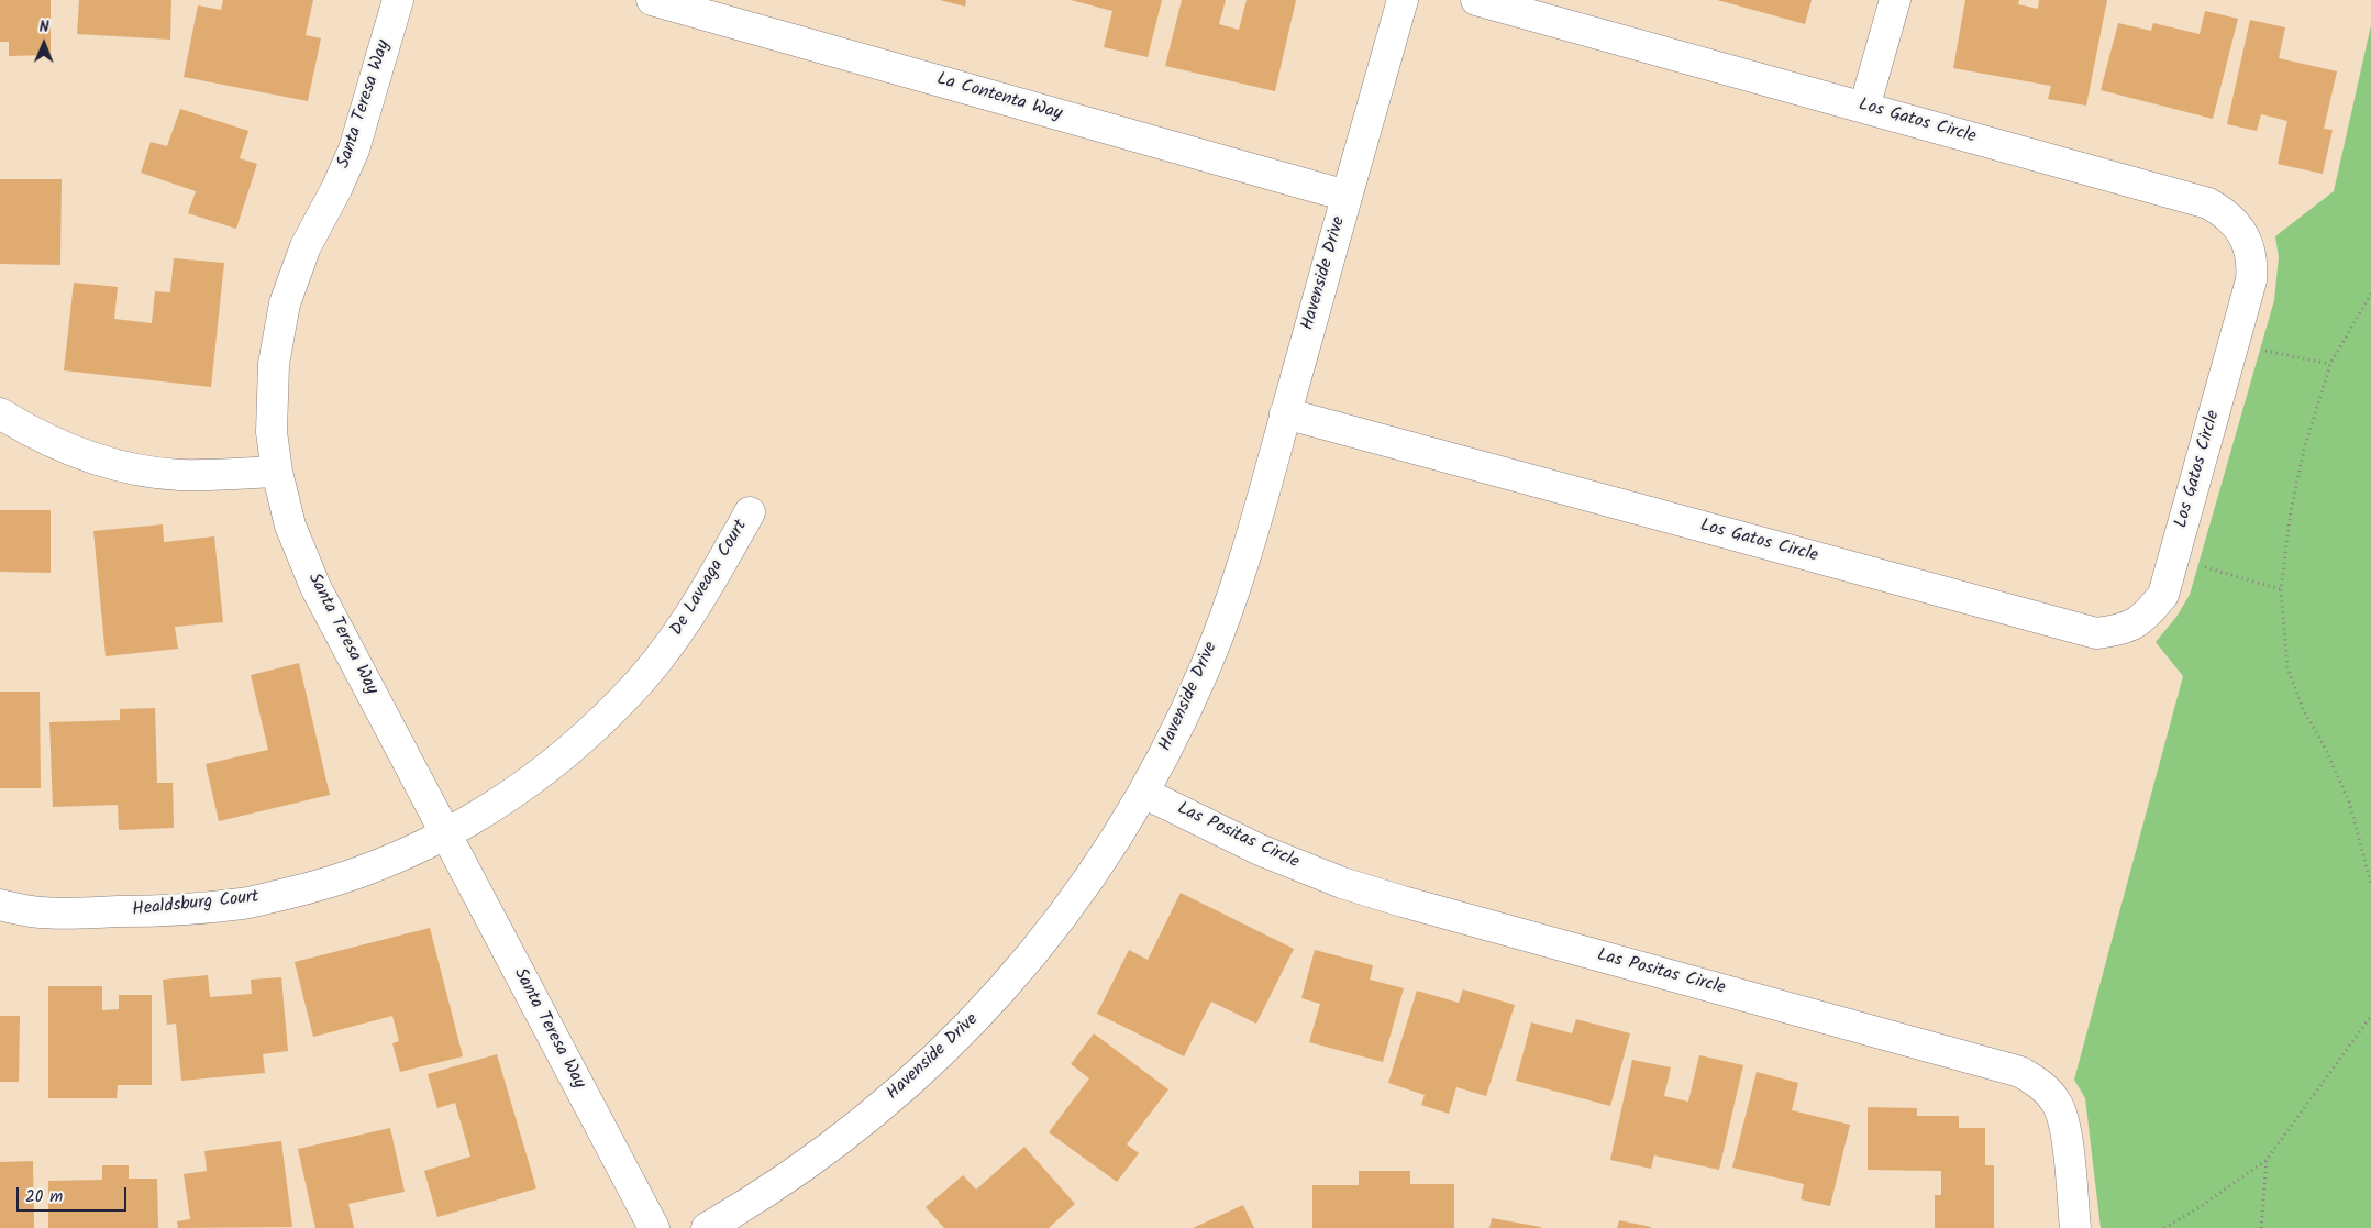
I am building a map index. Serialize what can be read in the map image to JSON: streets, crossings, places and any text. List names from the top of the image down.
{
  "streets": {
    "street": [
      "La Contenta Way",
      "Santa Teresa Way",
      "Los Gatos Circle",
      "Havenside Drive",
      "De Laveaga Court",
      "Las Positas Circle",
      "Healdsburg Court"
    ]
  },
  "crossings": [
    ["La Contenta Way", "Havenside Drive"],
    ["Santa Teresa Way", "De Laveaga Court"],
    ["Santa Teresa Way", "Healdsburg Court"],
    ["Los Gatos Circle", "Havenside Drive"],
    ["Havenside Drive", "Las Positas Circle"],
    ["De Laveaga Court", "Healdsburg Court"]
  ],
  "scale_bar": "20 m",
  "north": "top"
}
